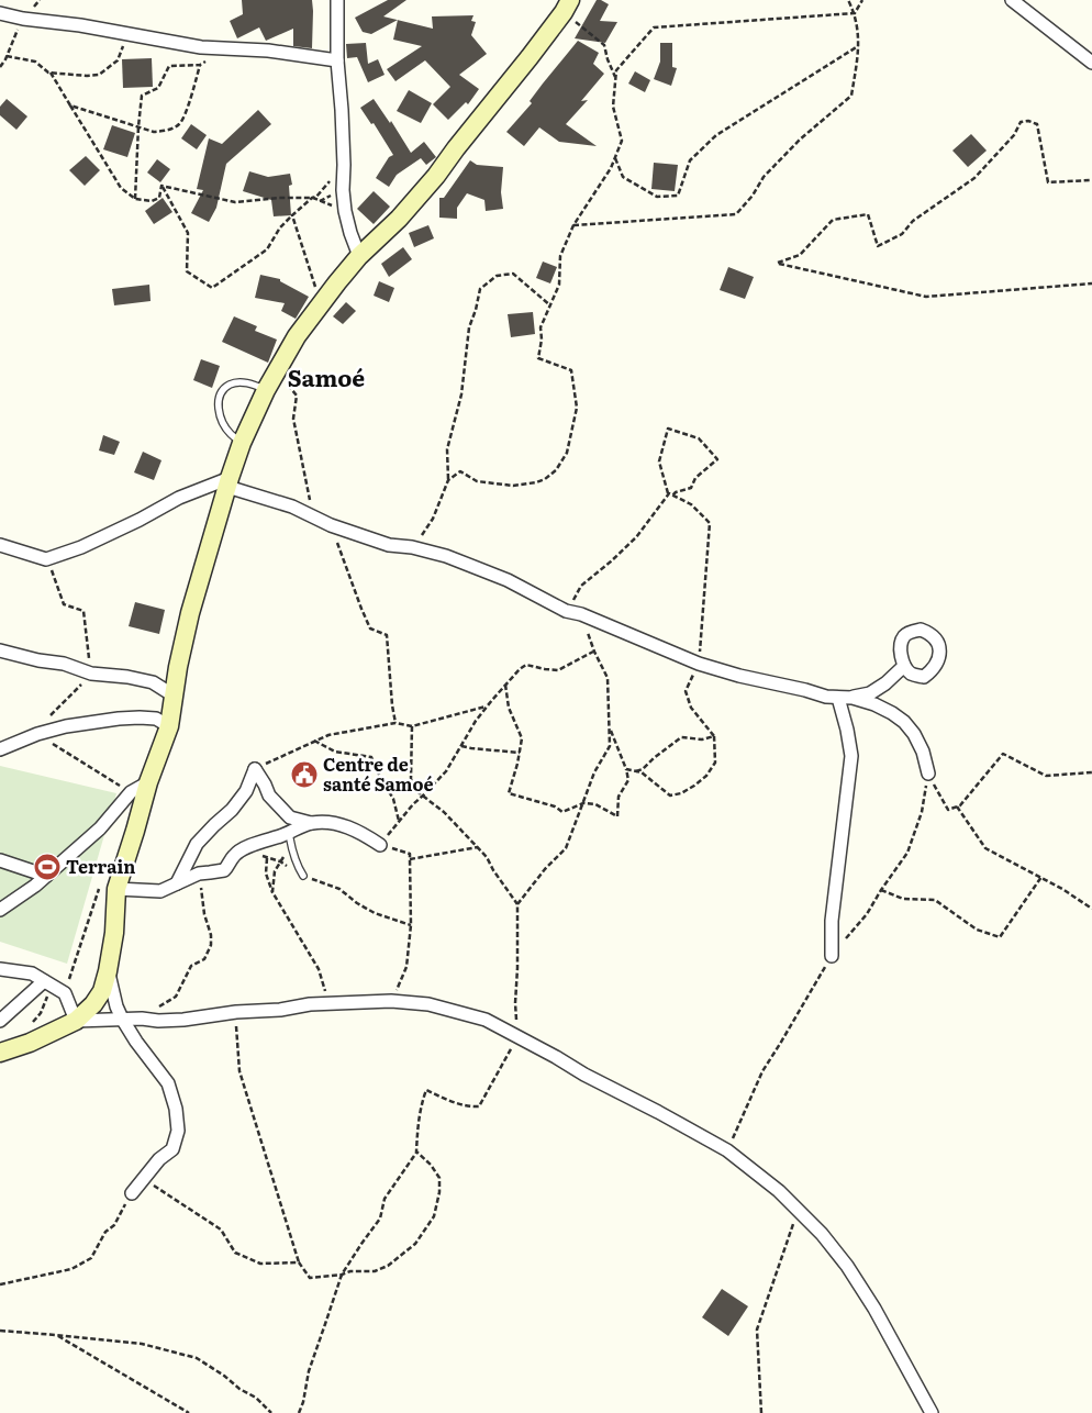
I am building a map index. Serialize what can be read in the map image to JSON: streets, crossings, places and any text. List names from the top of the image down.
{
  "districts": ["Samoé"],
  "places": {
    "public building": ["Centre de santé Samoé"],
    "sports": ["Terrain"]
  }
}
